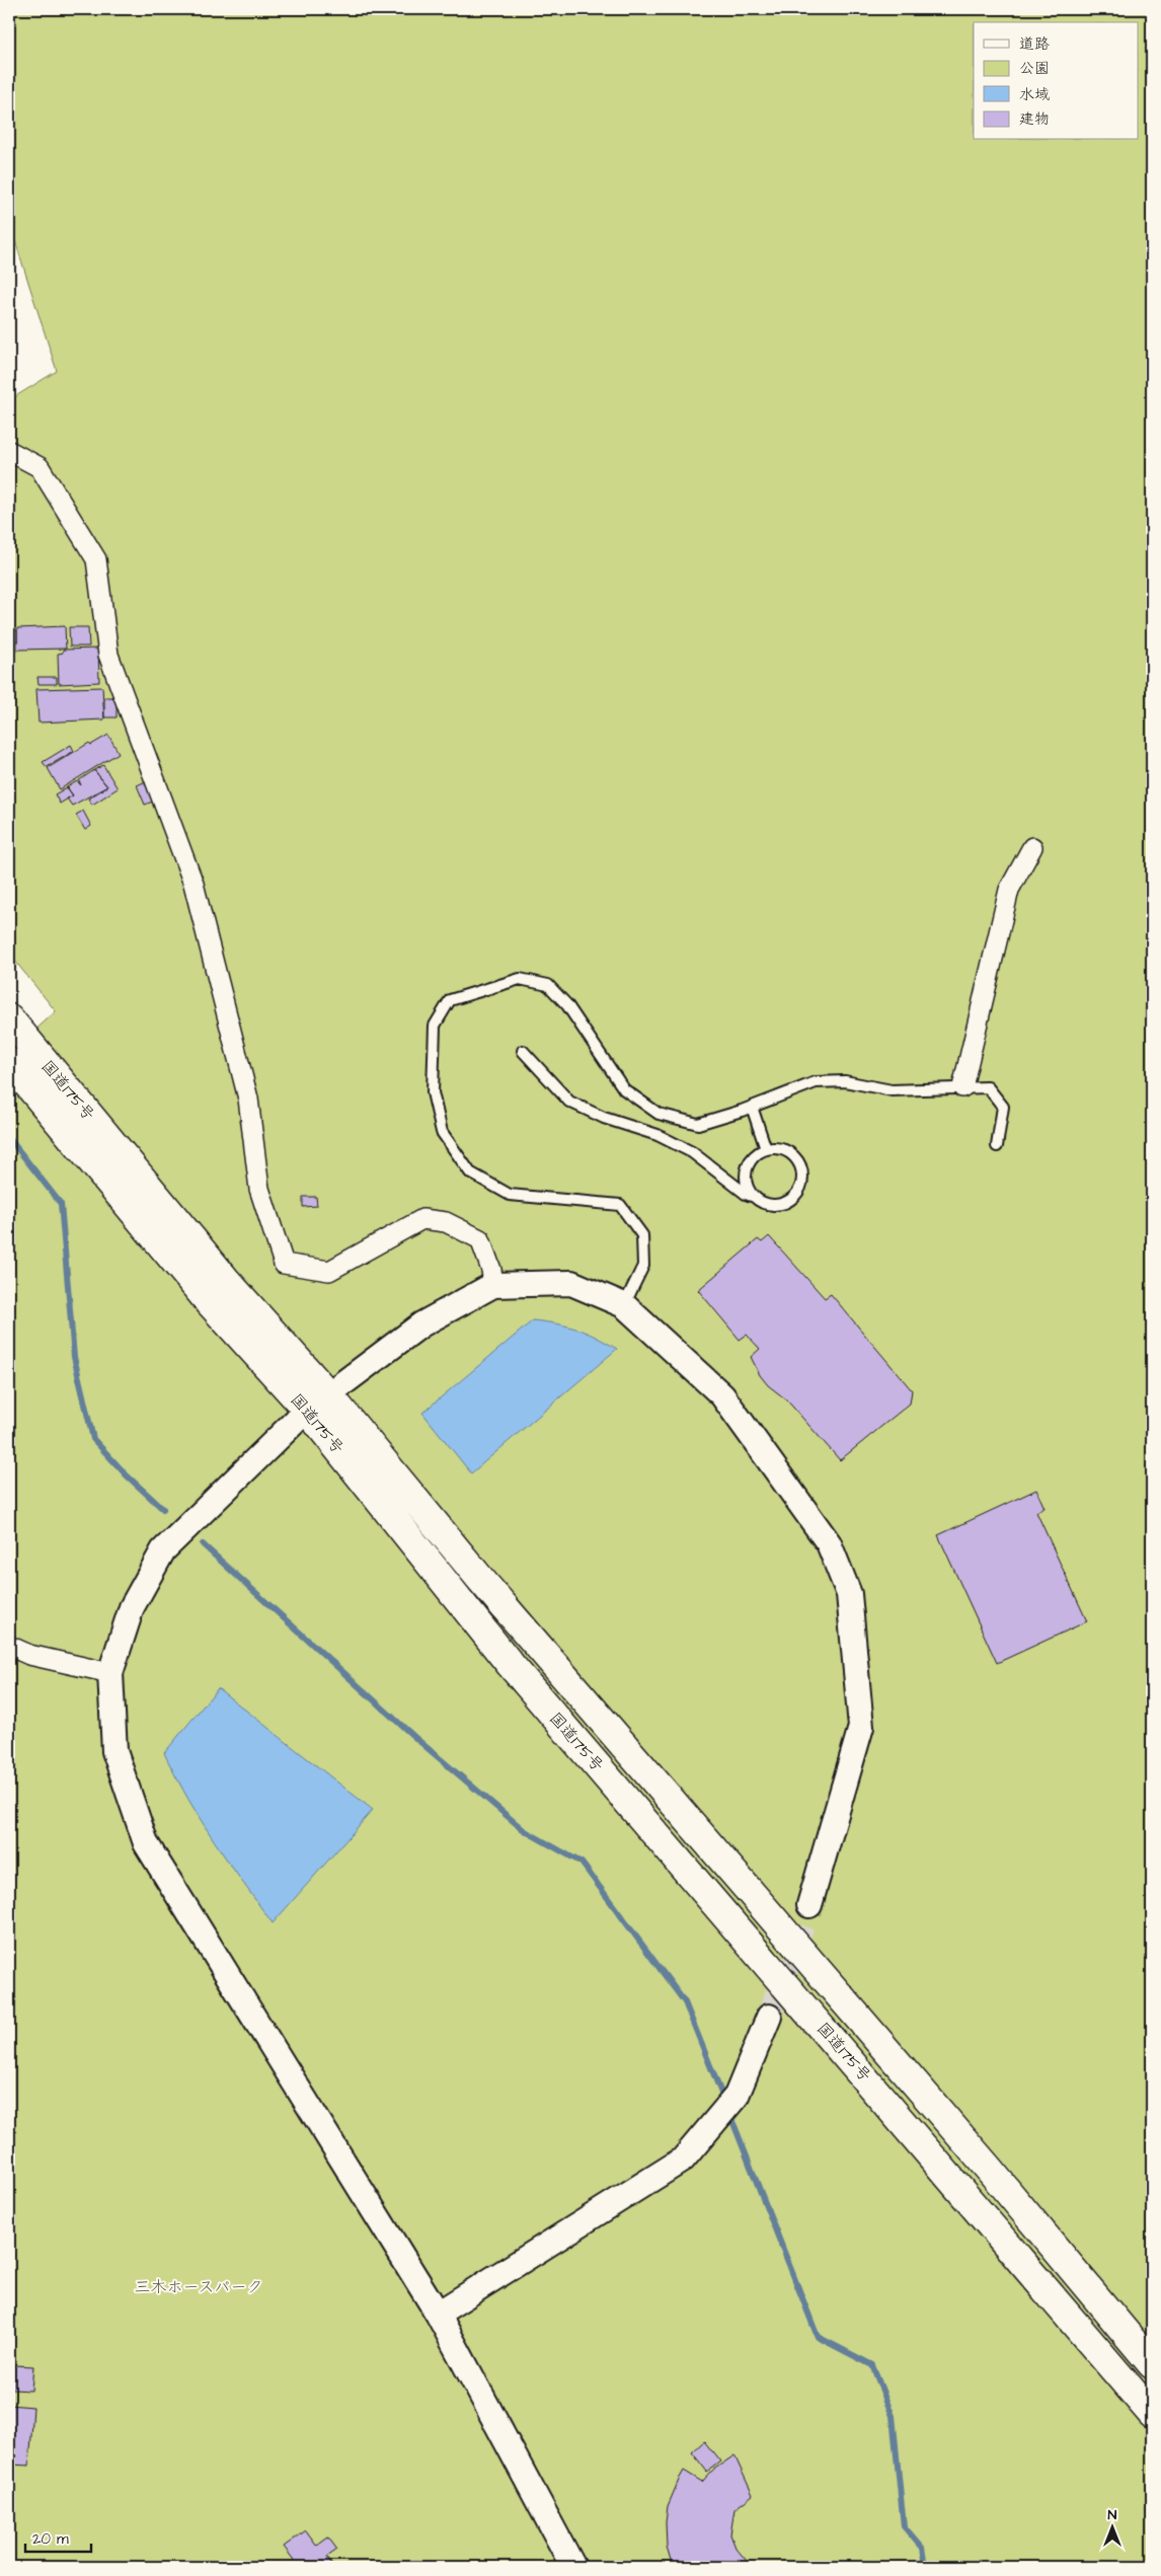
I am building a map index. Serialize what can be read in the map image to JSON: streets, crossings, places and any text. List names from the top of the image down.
{
  "streets": {
    "highway": ["国道175号"]
  },
  "parks": ["三木ホースパーク"],
  "legend": [
    "道路",
    "公園",
    "水域",
    "建物"
  ],
  "scale_bar": "20 m",
  "north": "top"
}
